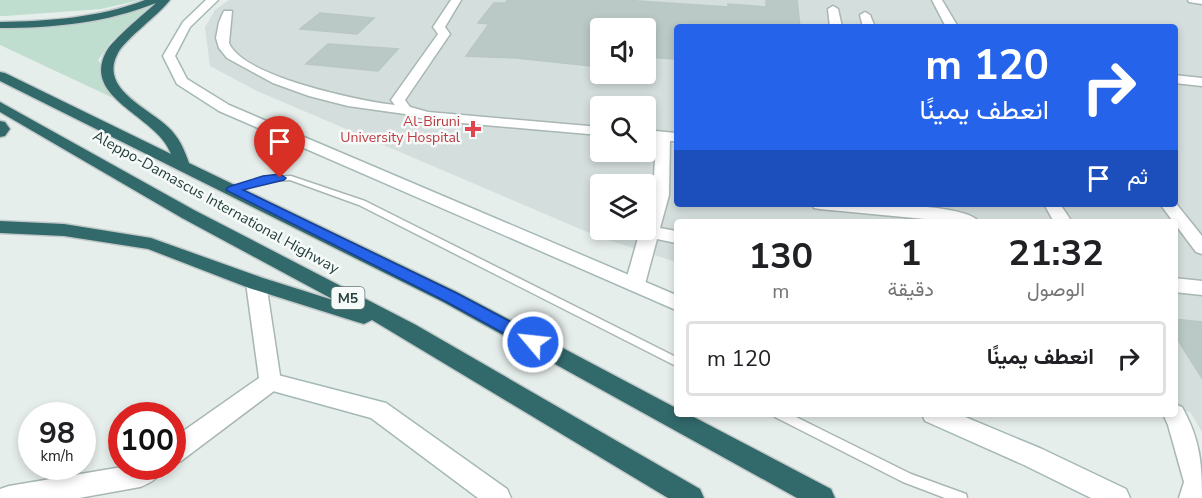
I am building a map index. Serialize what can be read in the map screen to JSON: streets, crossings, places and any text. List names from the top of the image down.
{
  "streets": {
    "highway": ["Aleppo-Damascus International Highway", "M5"]
  },
  "places": {
    "health": ["Al-Biruni University Hospital"]
  },
  "page": {
    "turn": ["120 m", "انعطف يمينًا"],
    "then": "ثم",
    "eta": [
      "21:32",
      "الوصول",
      "1",
      "دقيقة",
      "130",
      "m"
    ],
    "list": [
      {
        "name": "انعطف يمينًا",
        "value": "120 m"
      }
    ],
    "speed": "98 km/h",
    "limit": "100"
  }
}
